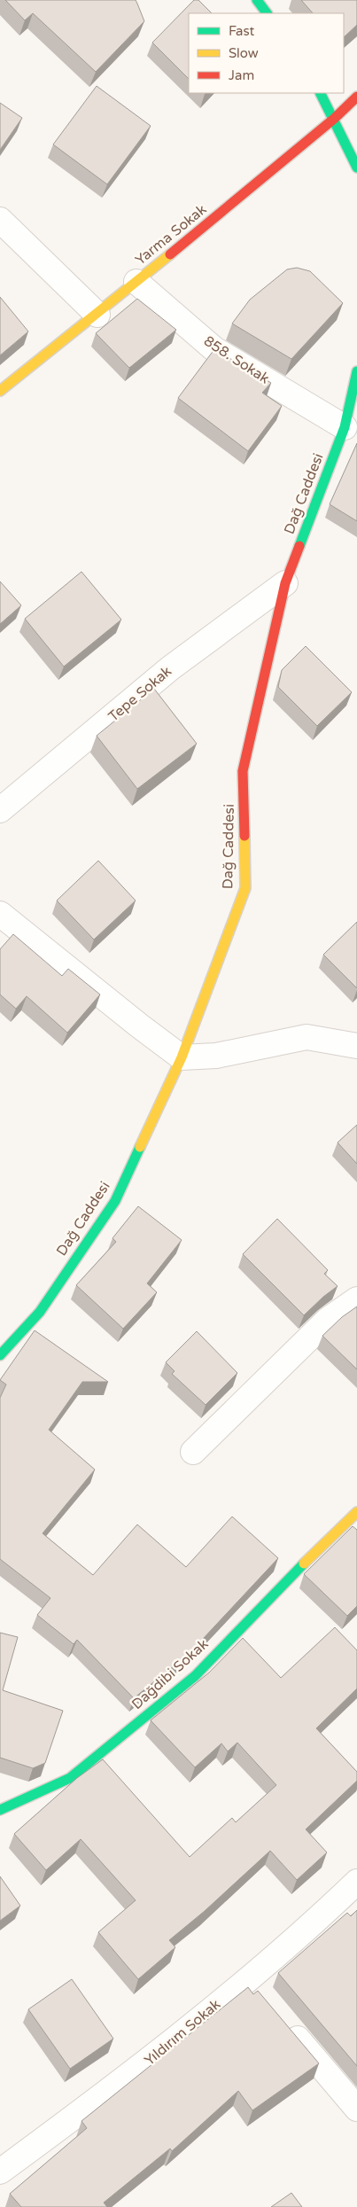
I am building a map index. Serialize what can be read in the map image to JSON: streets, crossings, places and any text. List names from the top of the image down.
{
  "streets": {
    "street": [
      "Yarma Sokak",
      "858. Sokak",
      "Dağ Caddesi",
      "Tepe Sokak",
      "Dağdibi Sokak",
      "Yıldırım Sokak"
    ]
  },
  "crossings": [
    ["Yarma Sokak", "858. Sokak"],
    ["858. Sokak", "Dağ Caddesi"],
    ["Dağ Caddesi", "Tepe Sokak"]
  ],
  "legend": ["Fast", "Slow", "Jam"]
}
